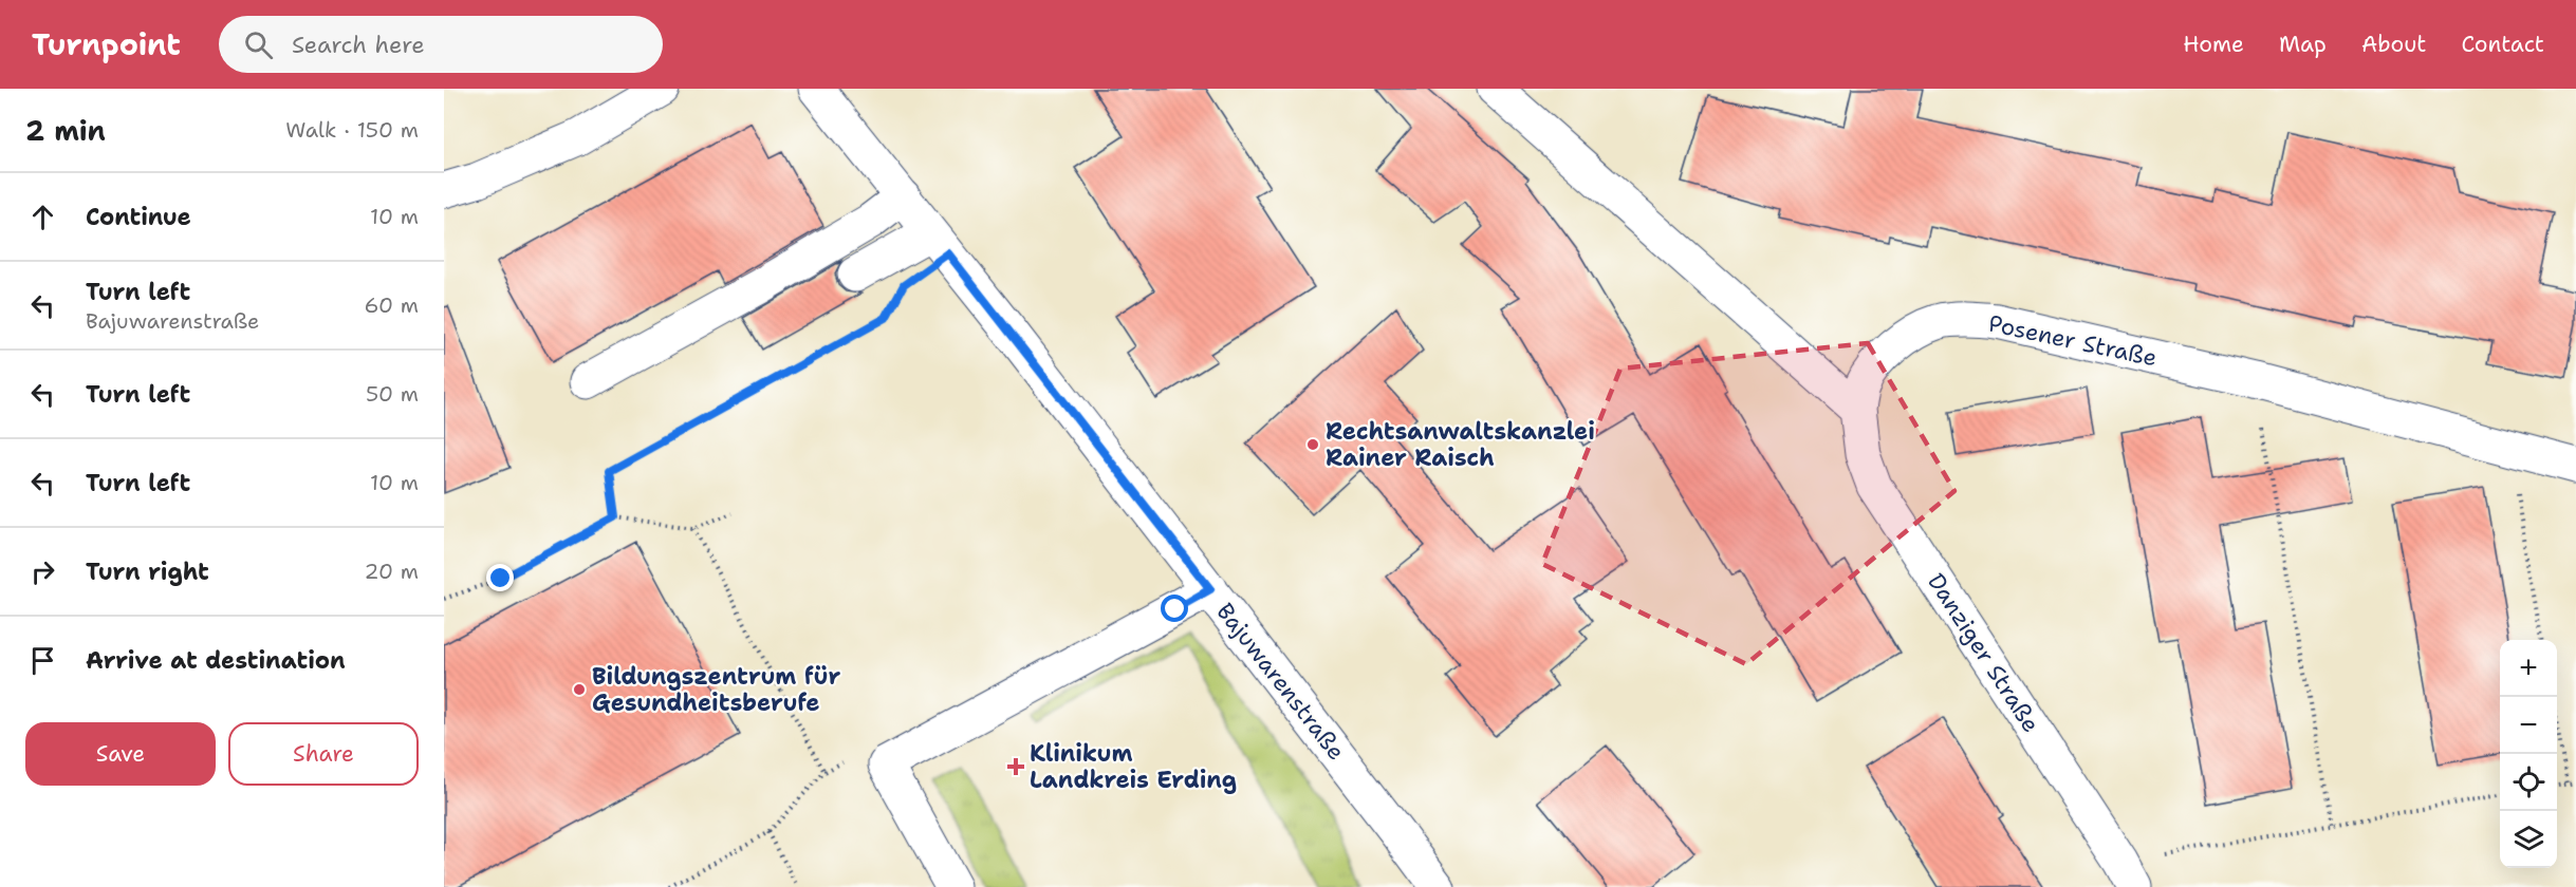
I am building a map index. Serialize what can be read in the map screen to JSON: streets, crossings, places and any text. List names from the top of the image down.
{
  "streets": {
    "street": ["Posener Straße", "Danziger Straße", "Bajuwarenstraße"]
  },
  "crossings": [
    ["Posener Straße", "Danziger Straße"]
  ],
  "places": {
    "other": ["Rechtsanwaltskanzlei Rainer Raisch", "Bildungszentrum für Gesundheitsberufe"],
    "health": ["Klinikum Landkreis Erding"]
  },
  "page": {
    "header": "Turnpoint",
    "search": "Search here",
    "nav": [
      "Home",
      "Map",
      "About",
      "Contact"
    ],
    "heading": ["2 min", "Walk · 150 m"],
    "list": [
      ["Continue", "10 m"],
      ["Turn left", "Bajuwarenstraße", "60 m"],
      ["Turn left", "50 m"],
      ["Turn left", "10 m"],
      ["Turn right", "20 m"],
      "Arrive at destination"
    ],
    "map_buttons": ["+", "−"],
    "buttons": ["Save", "Share"]
  }
}
